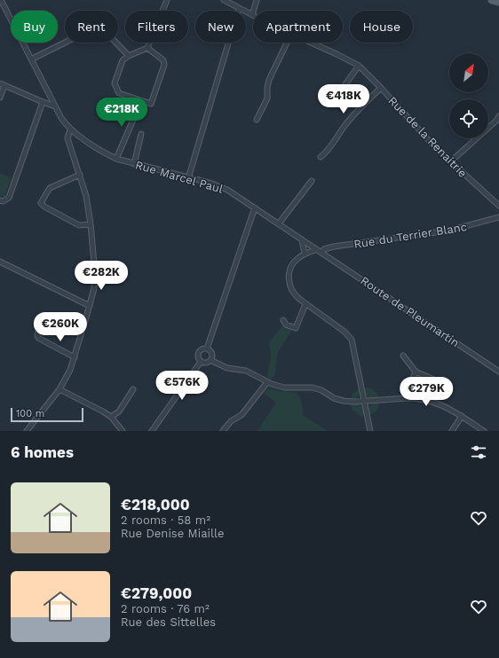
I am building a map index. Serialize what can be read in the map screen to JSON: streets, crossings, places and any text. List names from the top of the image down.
{
  "streets": {
    "street": [
      "Rue de la Renaitrie",
      "Rue Marcel Paul",
      "Rue du Terrier Blanc",
      "Route de Pleumartin"
    ]
  },
  "crossings": [
    ["Rue Marcel Paul", "Rue du Terrier Blanc"],
    ["Rue Marcel Paul", "Route de Pleumartin"],
    ["Rue du Terrier Blanc", "Route de Pleumartin"]
  ],
  "scale_bar": "100 m",
  "north": "top right",
  "page": {
    "chip": [
      "Buy",
      "Rent",
      "Filters",
      "New",
      "Apartment",
      "House"
    ],
    "price": [
      "€418K",
      "€218K",
      "€282K",
      "€260K",
      "€576K",
      "€279K"
    ],
    "scale": "100 m",
    "heading": "6 homes",
    "list": [
      {
        "name": "€218,000",
        "note": "2 rooms · 58 m² · Rue Denise Miaille"
      },
      {
        "name": "€279,000",
        "note": "2 rooms · 76 m² · Rue des Sittelles"
      }
    ]
  }
}
